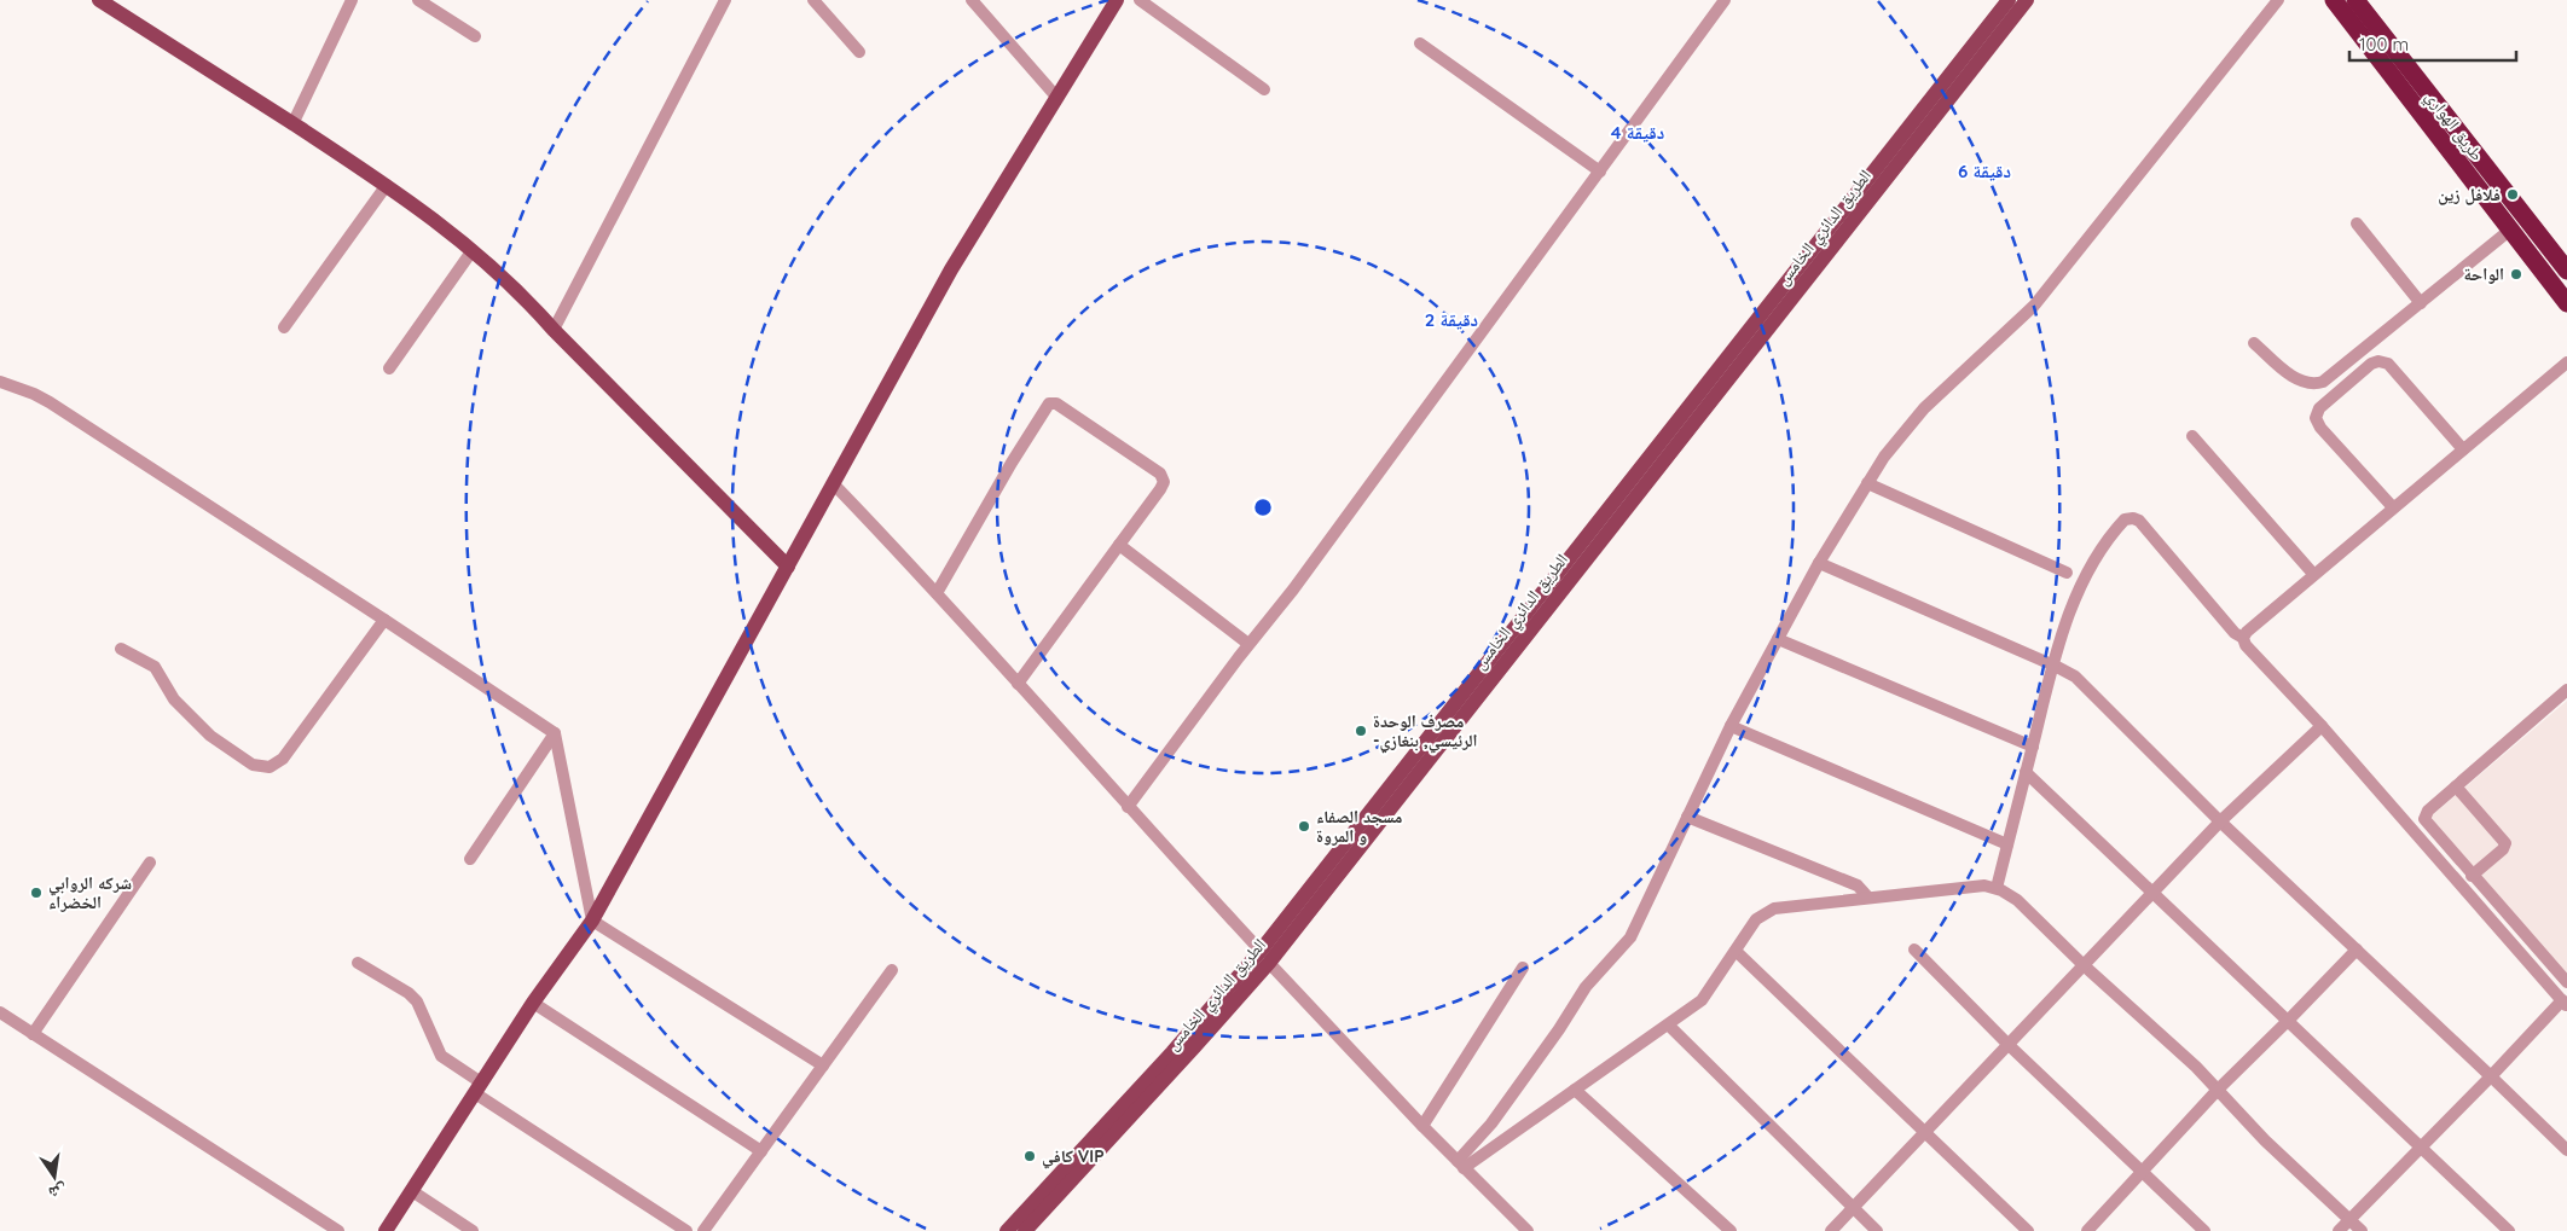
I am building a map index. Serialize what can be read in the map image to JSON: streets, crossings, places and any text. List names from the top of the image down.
{
  "streets": {
    "highway": ["طريق الهواري"],
    "main road": ["الطريق الدائري الخامس"]
  },
  "places": [
    "فلافل زين",
    "الواحة",
    "مصرف الوحدة -الرئيسي, بنغازي",
    "مسجد الصفاء و المروة",
    "شركه الروابي الخضراء",
    "كافي VIP"
  ],
  "scale_bar": "100 m",
  "north": "bottom",
  "rings": ["4 دقيقة", "6 دقيقة", "2 دقيقة"]
}
